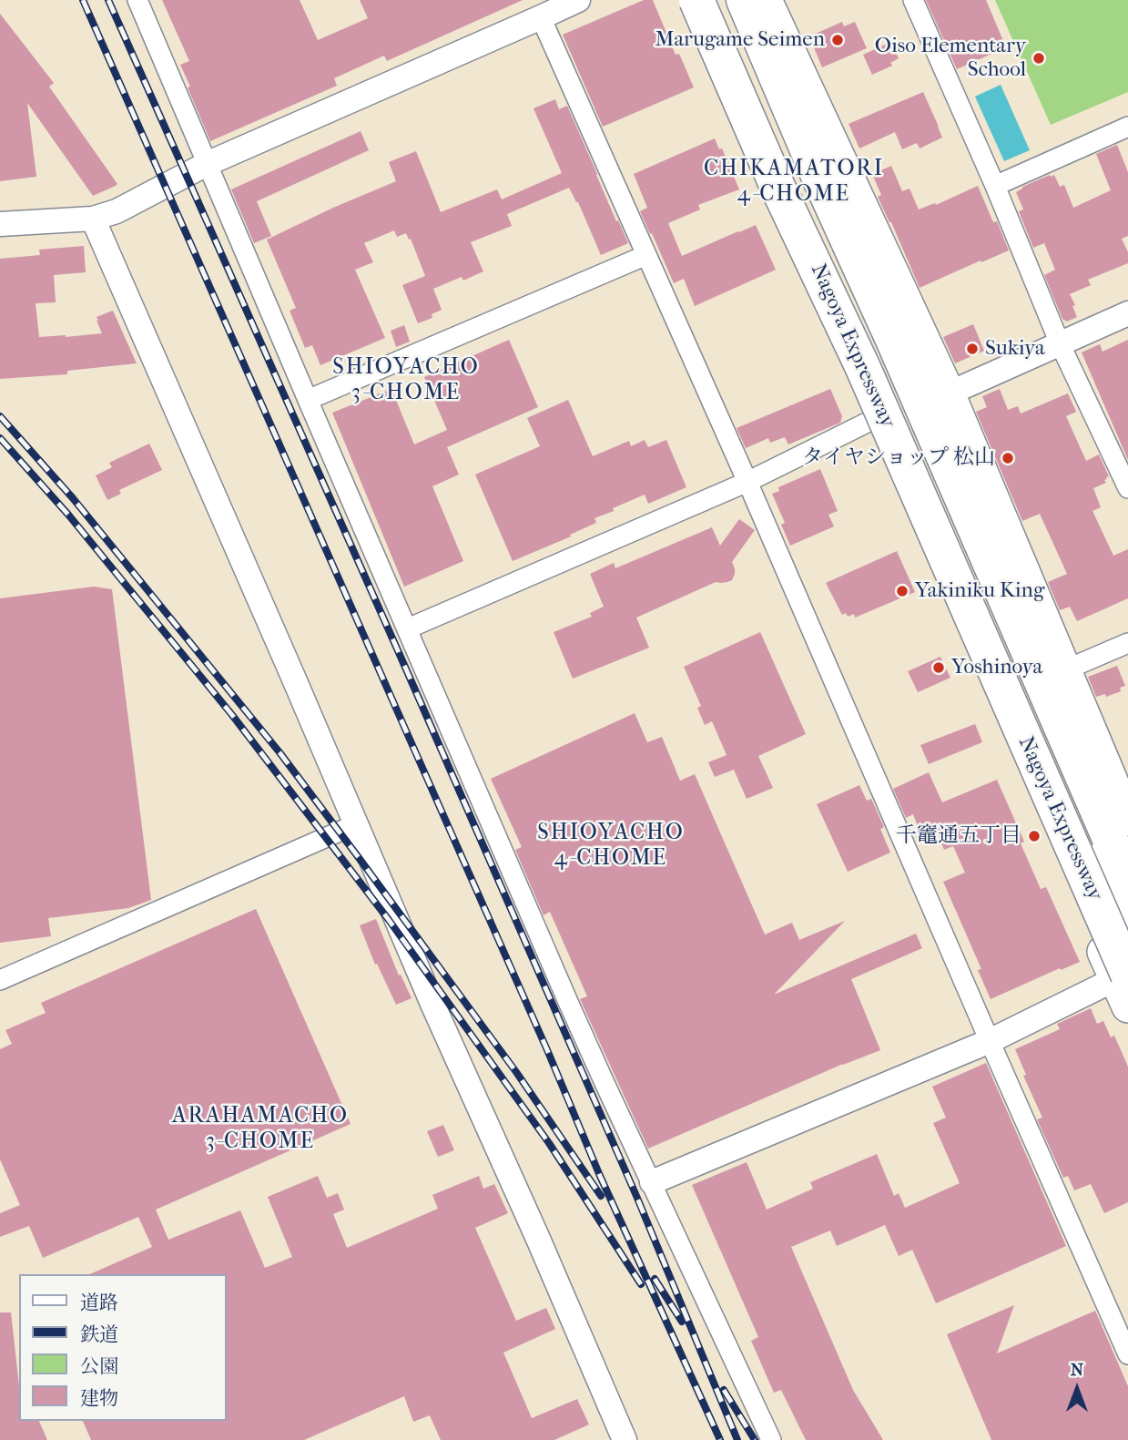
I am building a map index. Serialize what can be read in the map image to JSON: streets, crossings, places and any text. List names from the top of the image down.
{
  "streets": {
    "highway": ["Nagoya Expressway"]
  },
  "districts": [
    "CHIKAMATORI 4-CHOME",
    "SHIOYACHO 3-CHOME",
    "SHIOYACHO 4-CHOME",
    "ARAHAMACHO 3-CHOME"
  ],
  "places": [
    "Marugame Seimen",
    "Oiso Elementary School",
    "Sukiya",
    "タイヤショップ 松山",
    "Yakiniku King",
    "Yoshinoya",
    "千竈通五丁目"
  ],
  "legend": [
    "道路",
    "鉄道",
    "公園",
    "建物"
  ],
  "north": "top"
}
